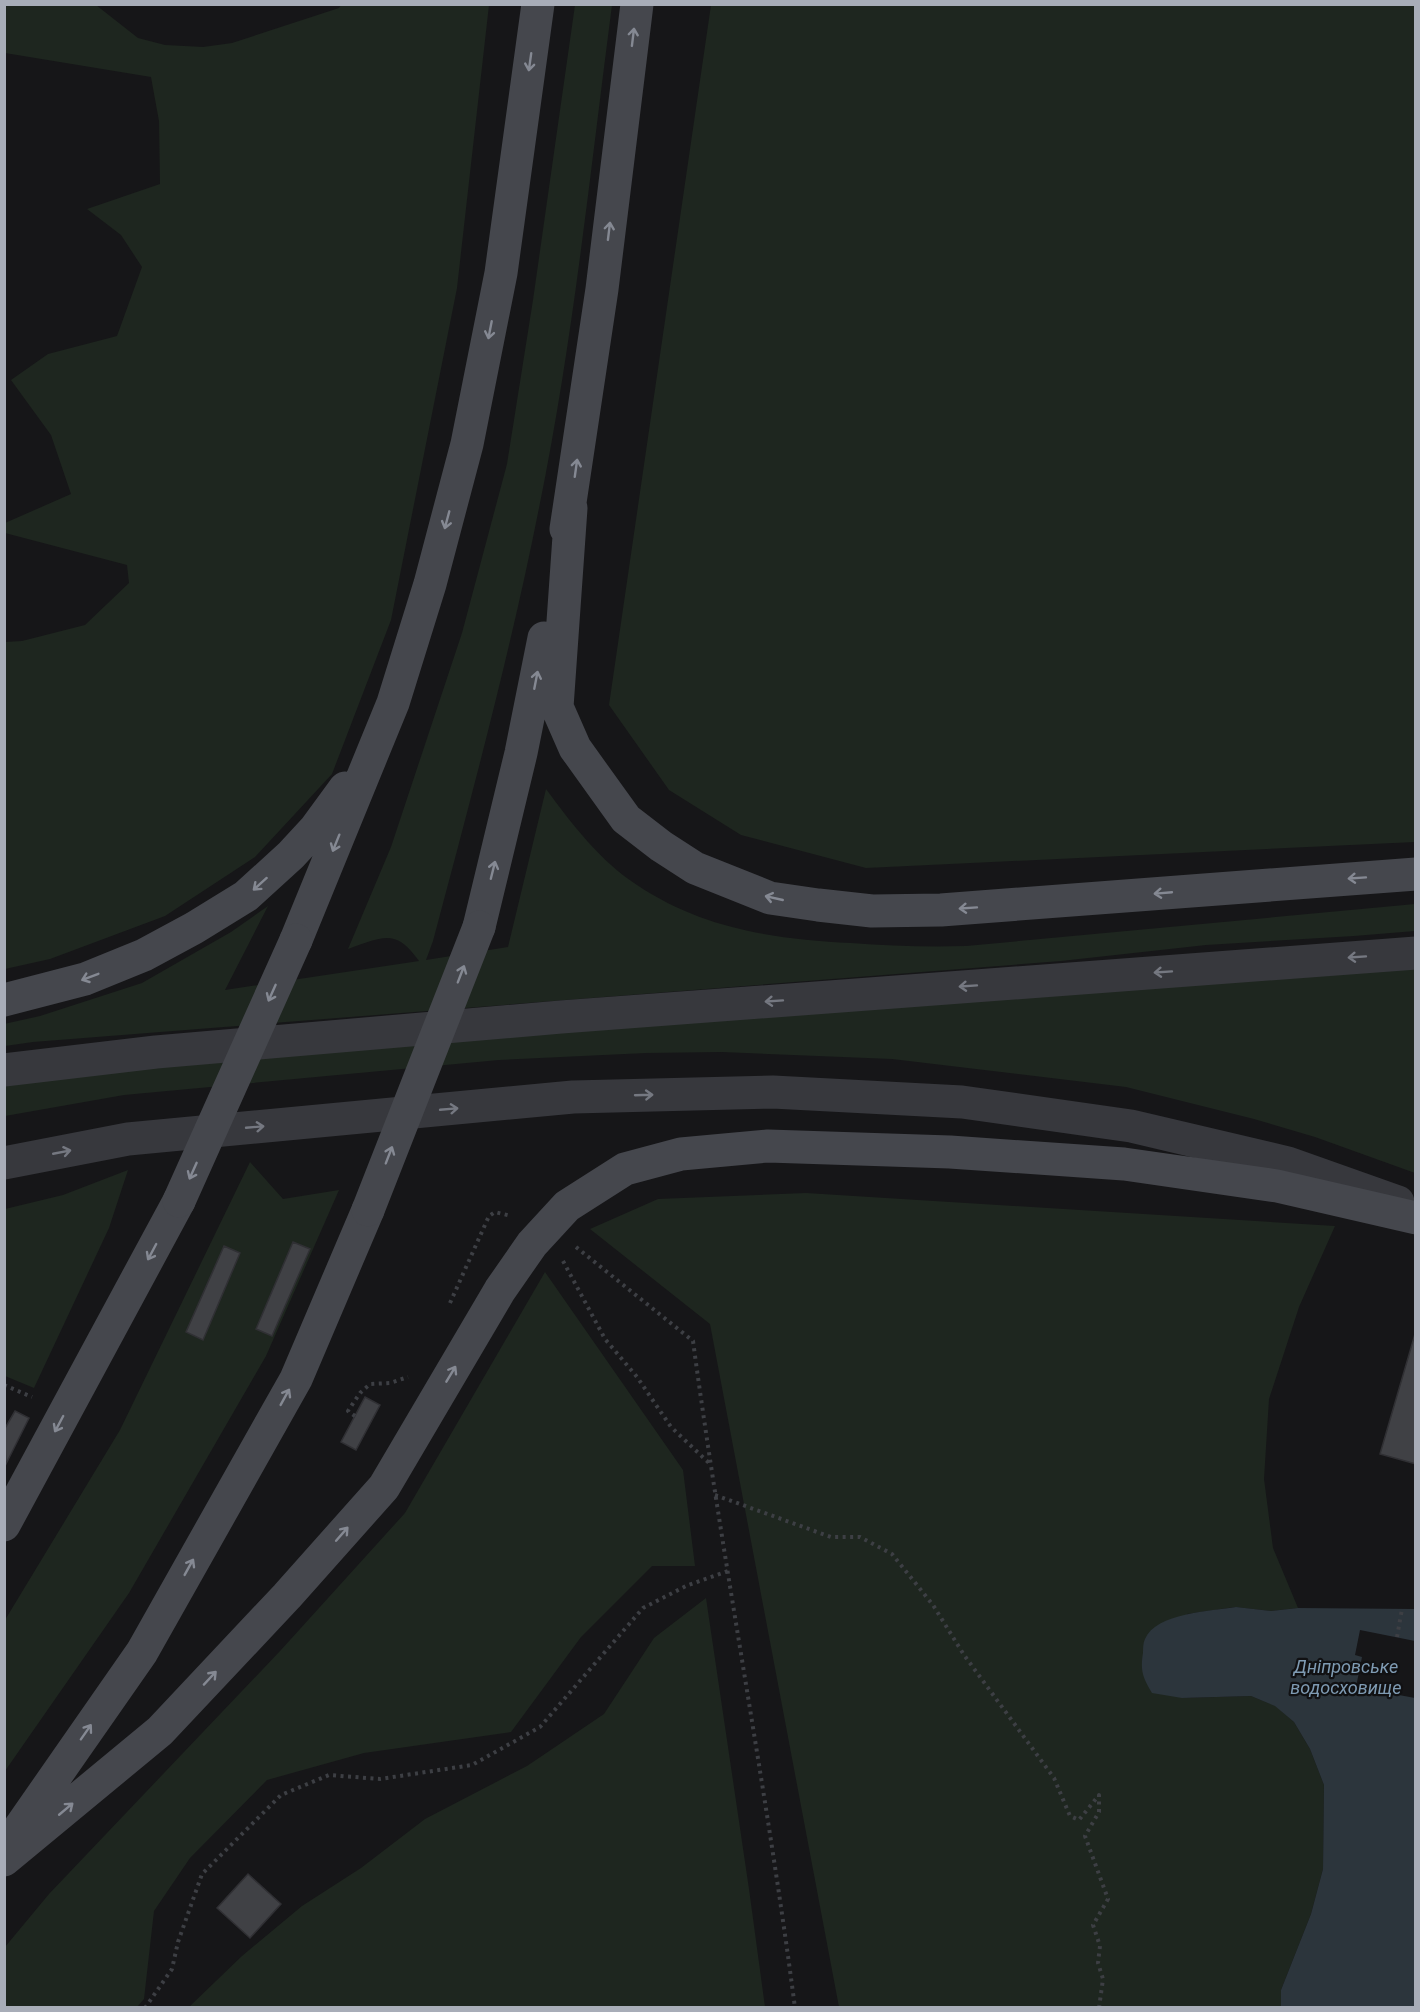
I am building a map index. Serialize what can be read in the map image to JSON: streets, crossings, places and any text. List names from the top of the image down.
{
  "water": ["Дніпровське водосховище"]
}
